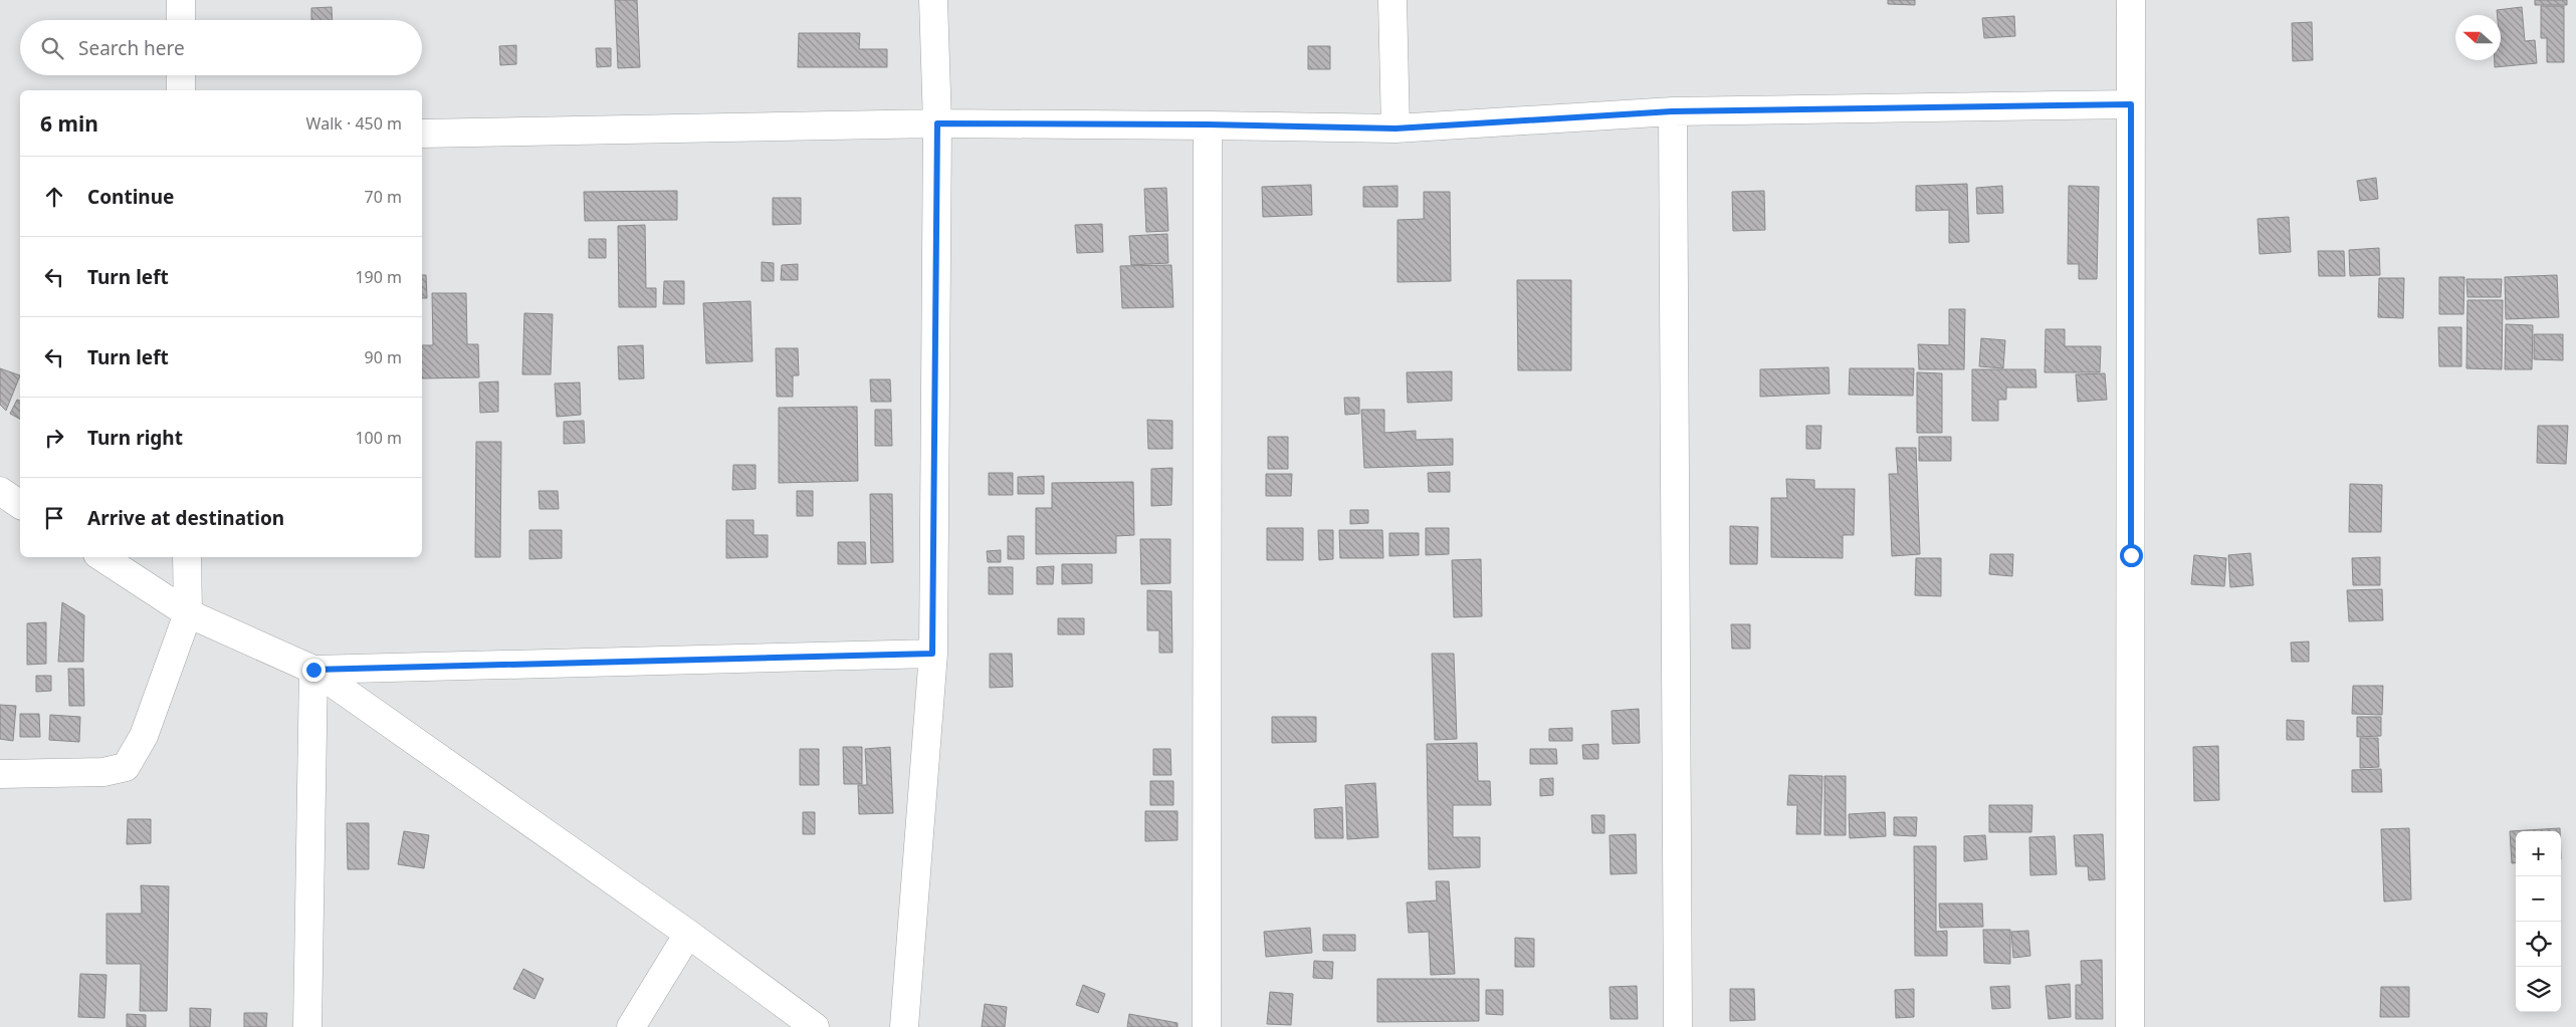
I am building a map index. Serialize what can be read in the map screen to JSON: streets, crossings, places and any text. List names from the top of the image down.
{
  "north": "left",
  "page": {
    "search": "Search here",
    "heading": ["6 min", "Walk · 450 m"],
    "list": [
      ["Continue", "70 m"],
      ["Turn left", "190 m"],
      ["Turn left", "90 m"],
      ["Turn right", "100 m"],
      "Arrive at destination"
    ],
    "map_buttons": ["+", "−"]
  }
}
